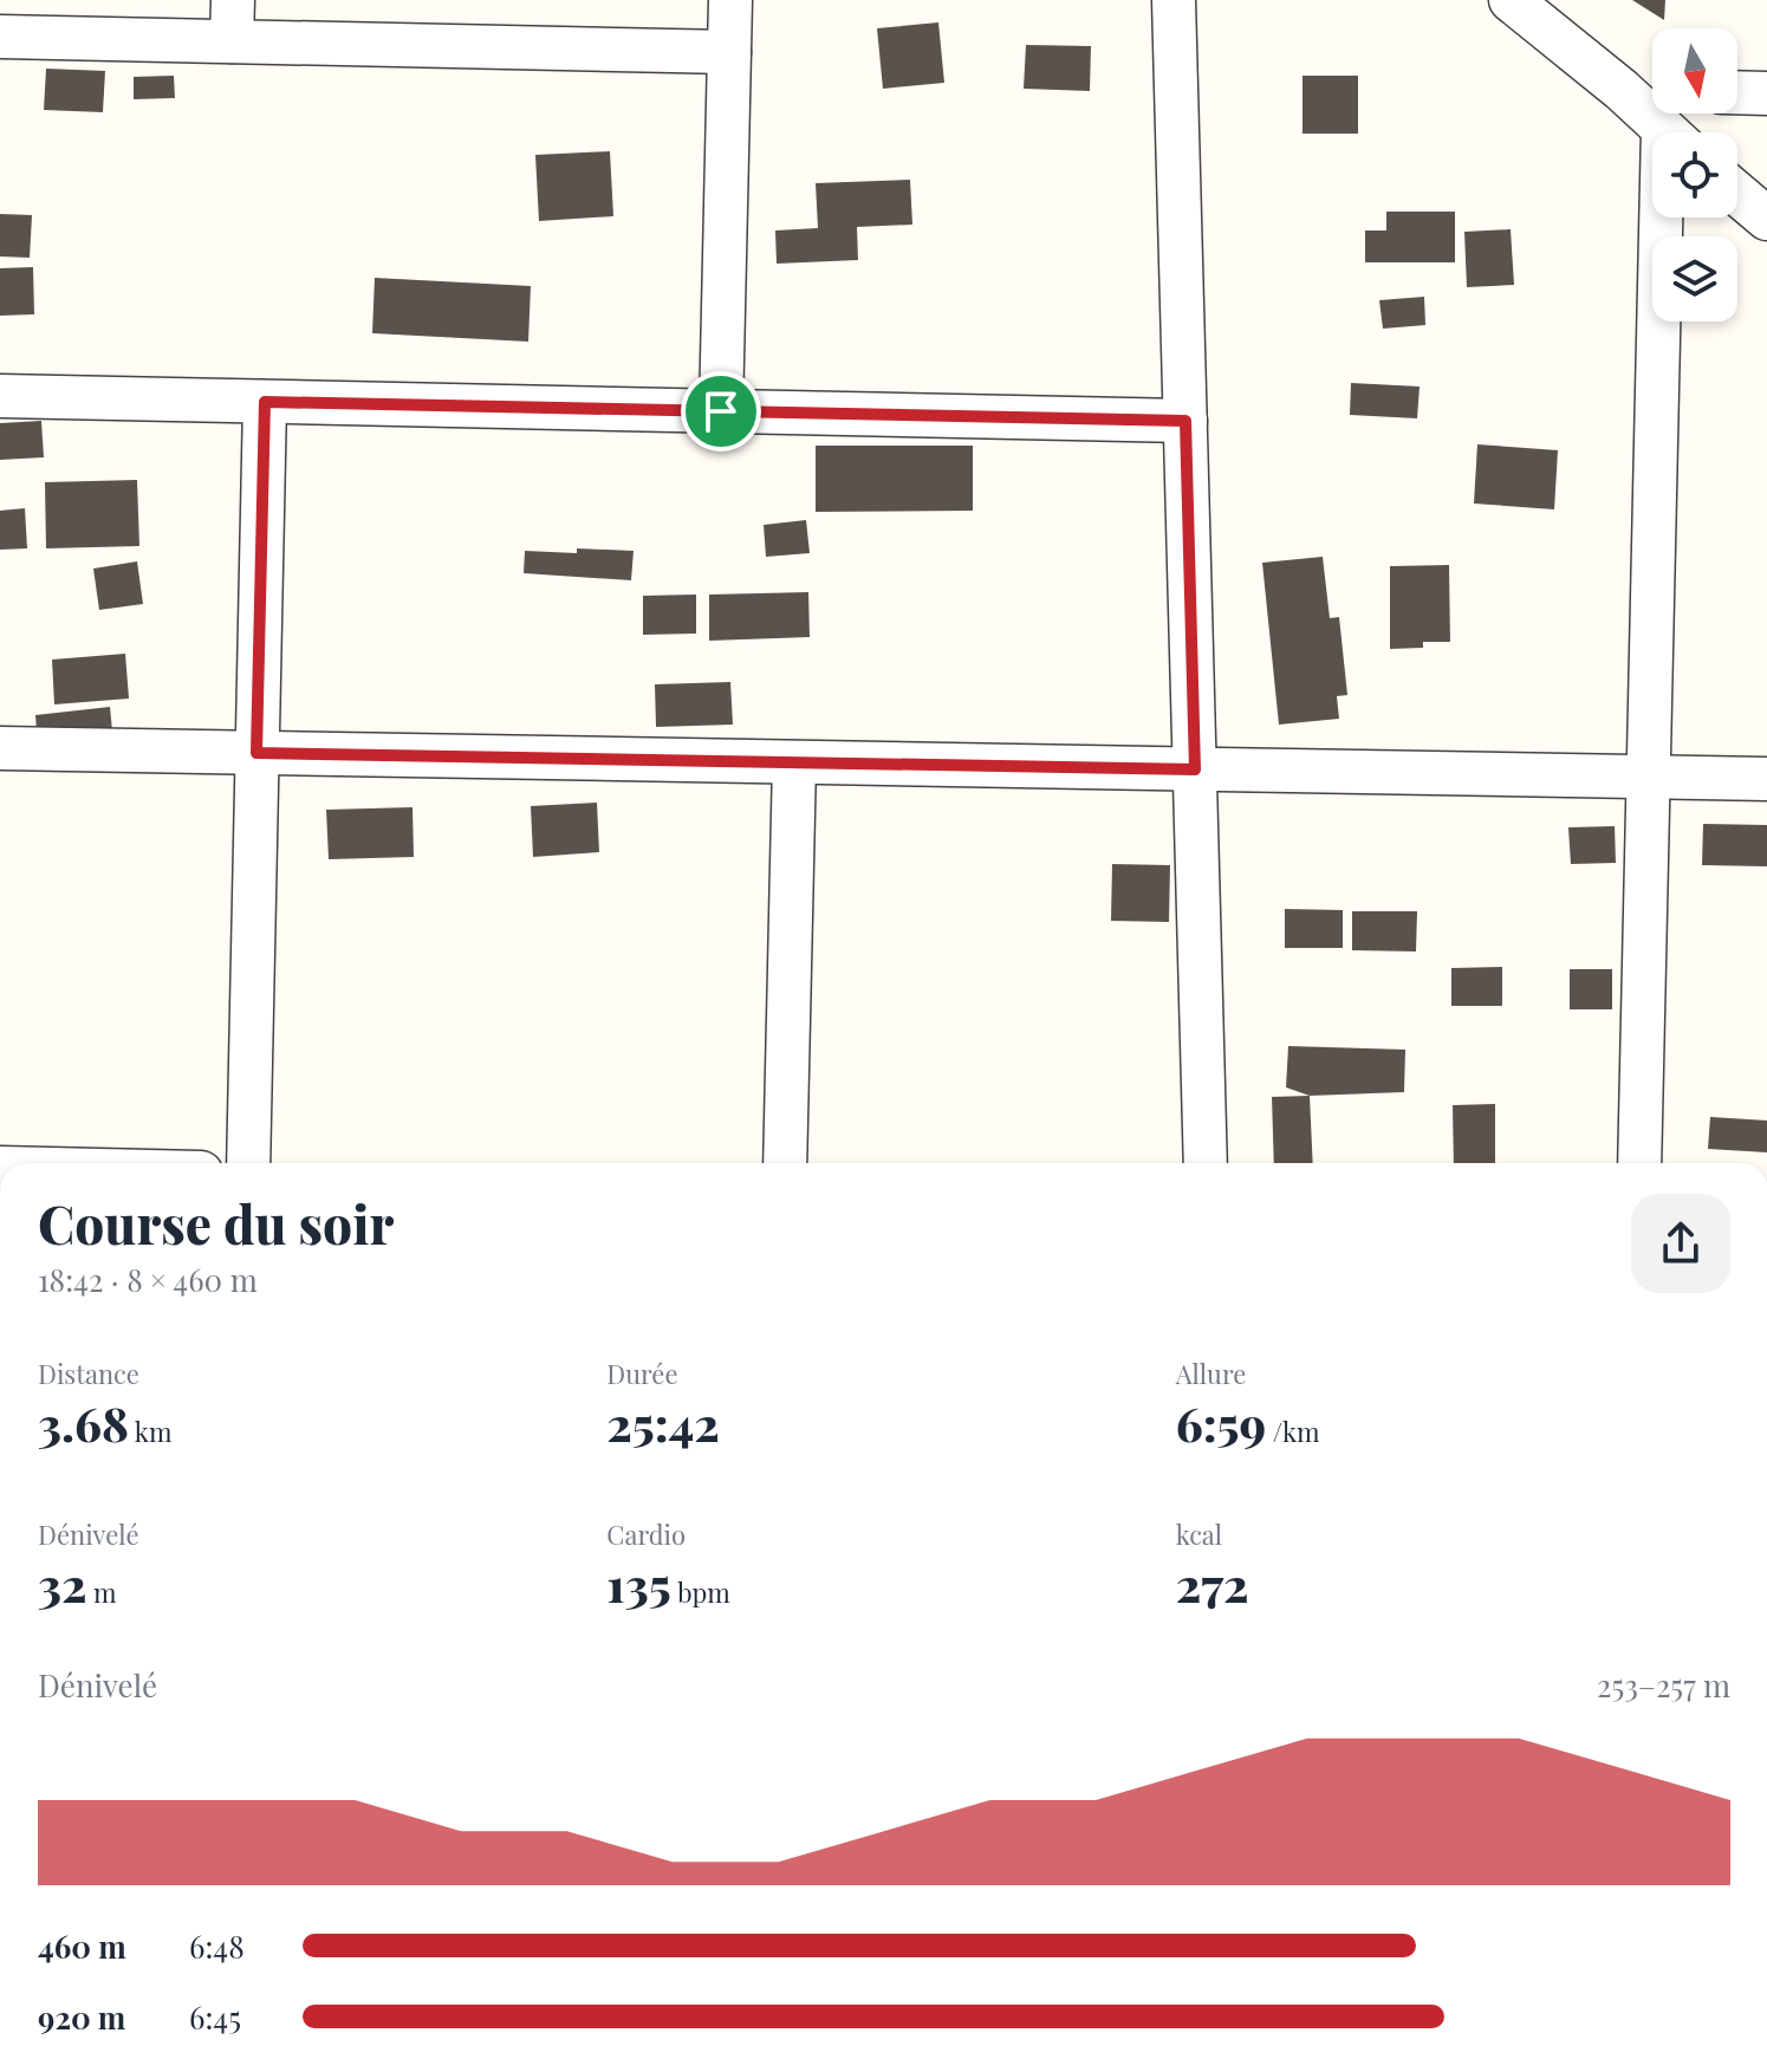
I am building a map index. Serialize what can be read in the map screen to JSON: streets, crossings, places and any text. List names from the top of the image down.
{
  "north": "bottom",
  "page": {
    "heading": ["Course du soir", "18:42 · 8 × 460 m"],
    "stats": [
      ["Distance", "3.68 km"],
      ["Durée", "25:42"],
      ["Allure", "6:59 /km"],
      ["Dénivelé", "32 m"],
      ["Cardio", "135 bpm"],
      ["kcal", "272"]
    ],
    "chart": ["Dénivelé", "253–257 m"],
    "list": [
      {
        "name": "460 m",
        "note": "6:48"
      },
      {
        "name": "920 m",
        "note": "6:45"
      }
    ]
  }
}
